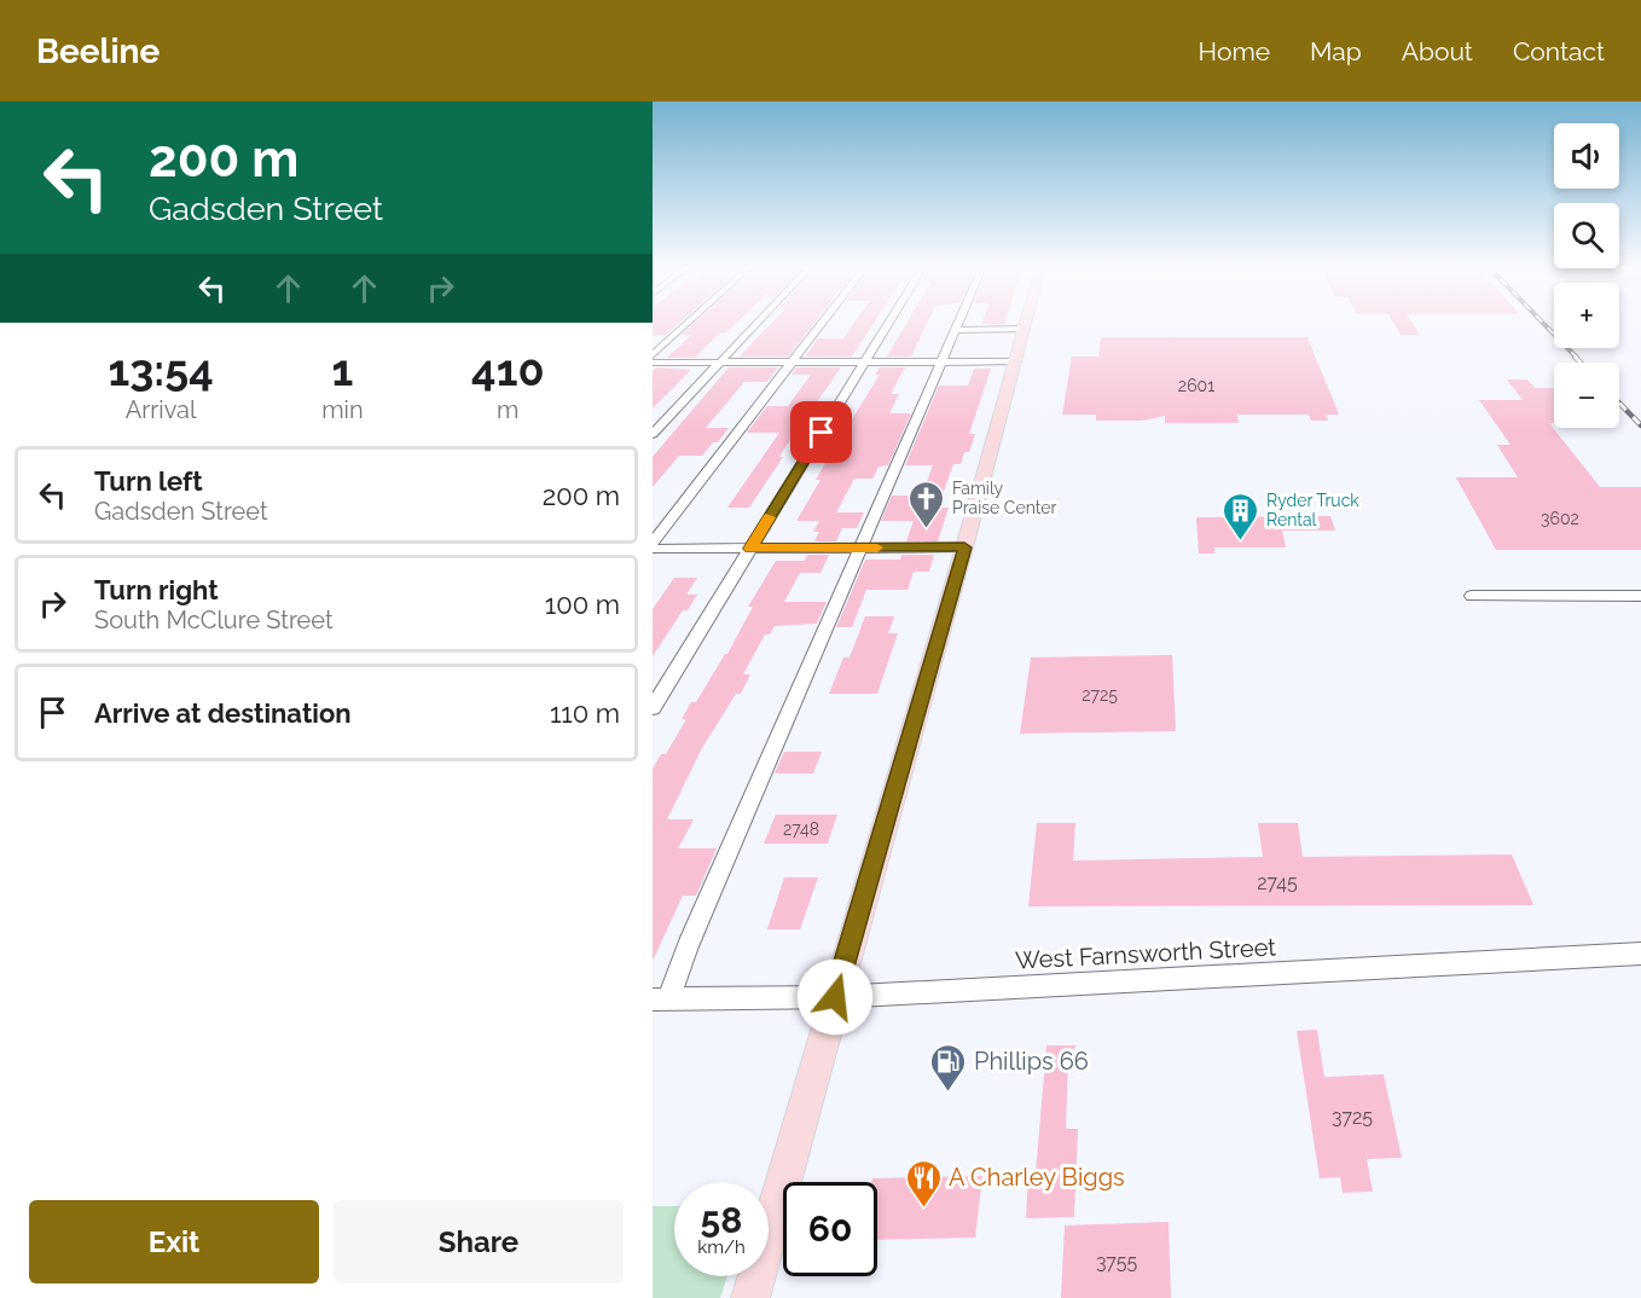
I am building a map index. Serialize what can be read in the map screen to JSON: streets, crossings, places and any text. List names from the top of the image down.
{
  "streets": {
    "street": ["West Farnsworth Street"]
  },
  "places": {
    "church": ["Family Praise Center"],
    "building": ["Ryder Truck Rental"],
    "fuel station": ["Phillips 66"],
    "restaurant": ["A Charley Biggs"]
  },
  "house_numbers": [
    "2601",
    "3602",
    "2725",
    "2748",
    "2745",
    "3725",
    "3755"
  ],
  "page": {
    "header": "Beeline",
    "nav": [
      "Home",
      "Map",
      "About",
      "Contact"
    ],
    "turn": ["200 m", "Gadsden Street"],
    "map_buttons": ["+", "−"],
    "eta": [
      "13:54",
      "Arrival",
      "1",
      "min",
      "410",
      "m"
    ],
    "list": [
      {
        "name": "Turn left",
        "note": "Gadsden Street",
        "value": "200 m"
      },
      {
        "name": "Turn right",
        "note": "South McClure Street",
        "value": "100 m"
      },
      {
        "name": "Arrive at destination",
        "value": "110 m"
      }
    ],
    "speed": "58 km/h",
    "limit": "60",
    "buttons": ["Exit", "Share"]
  }
}
